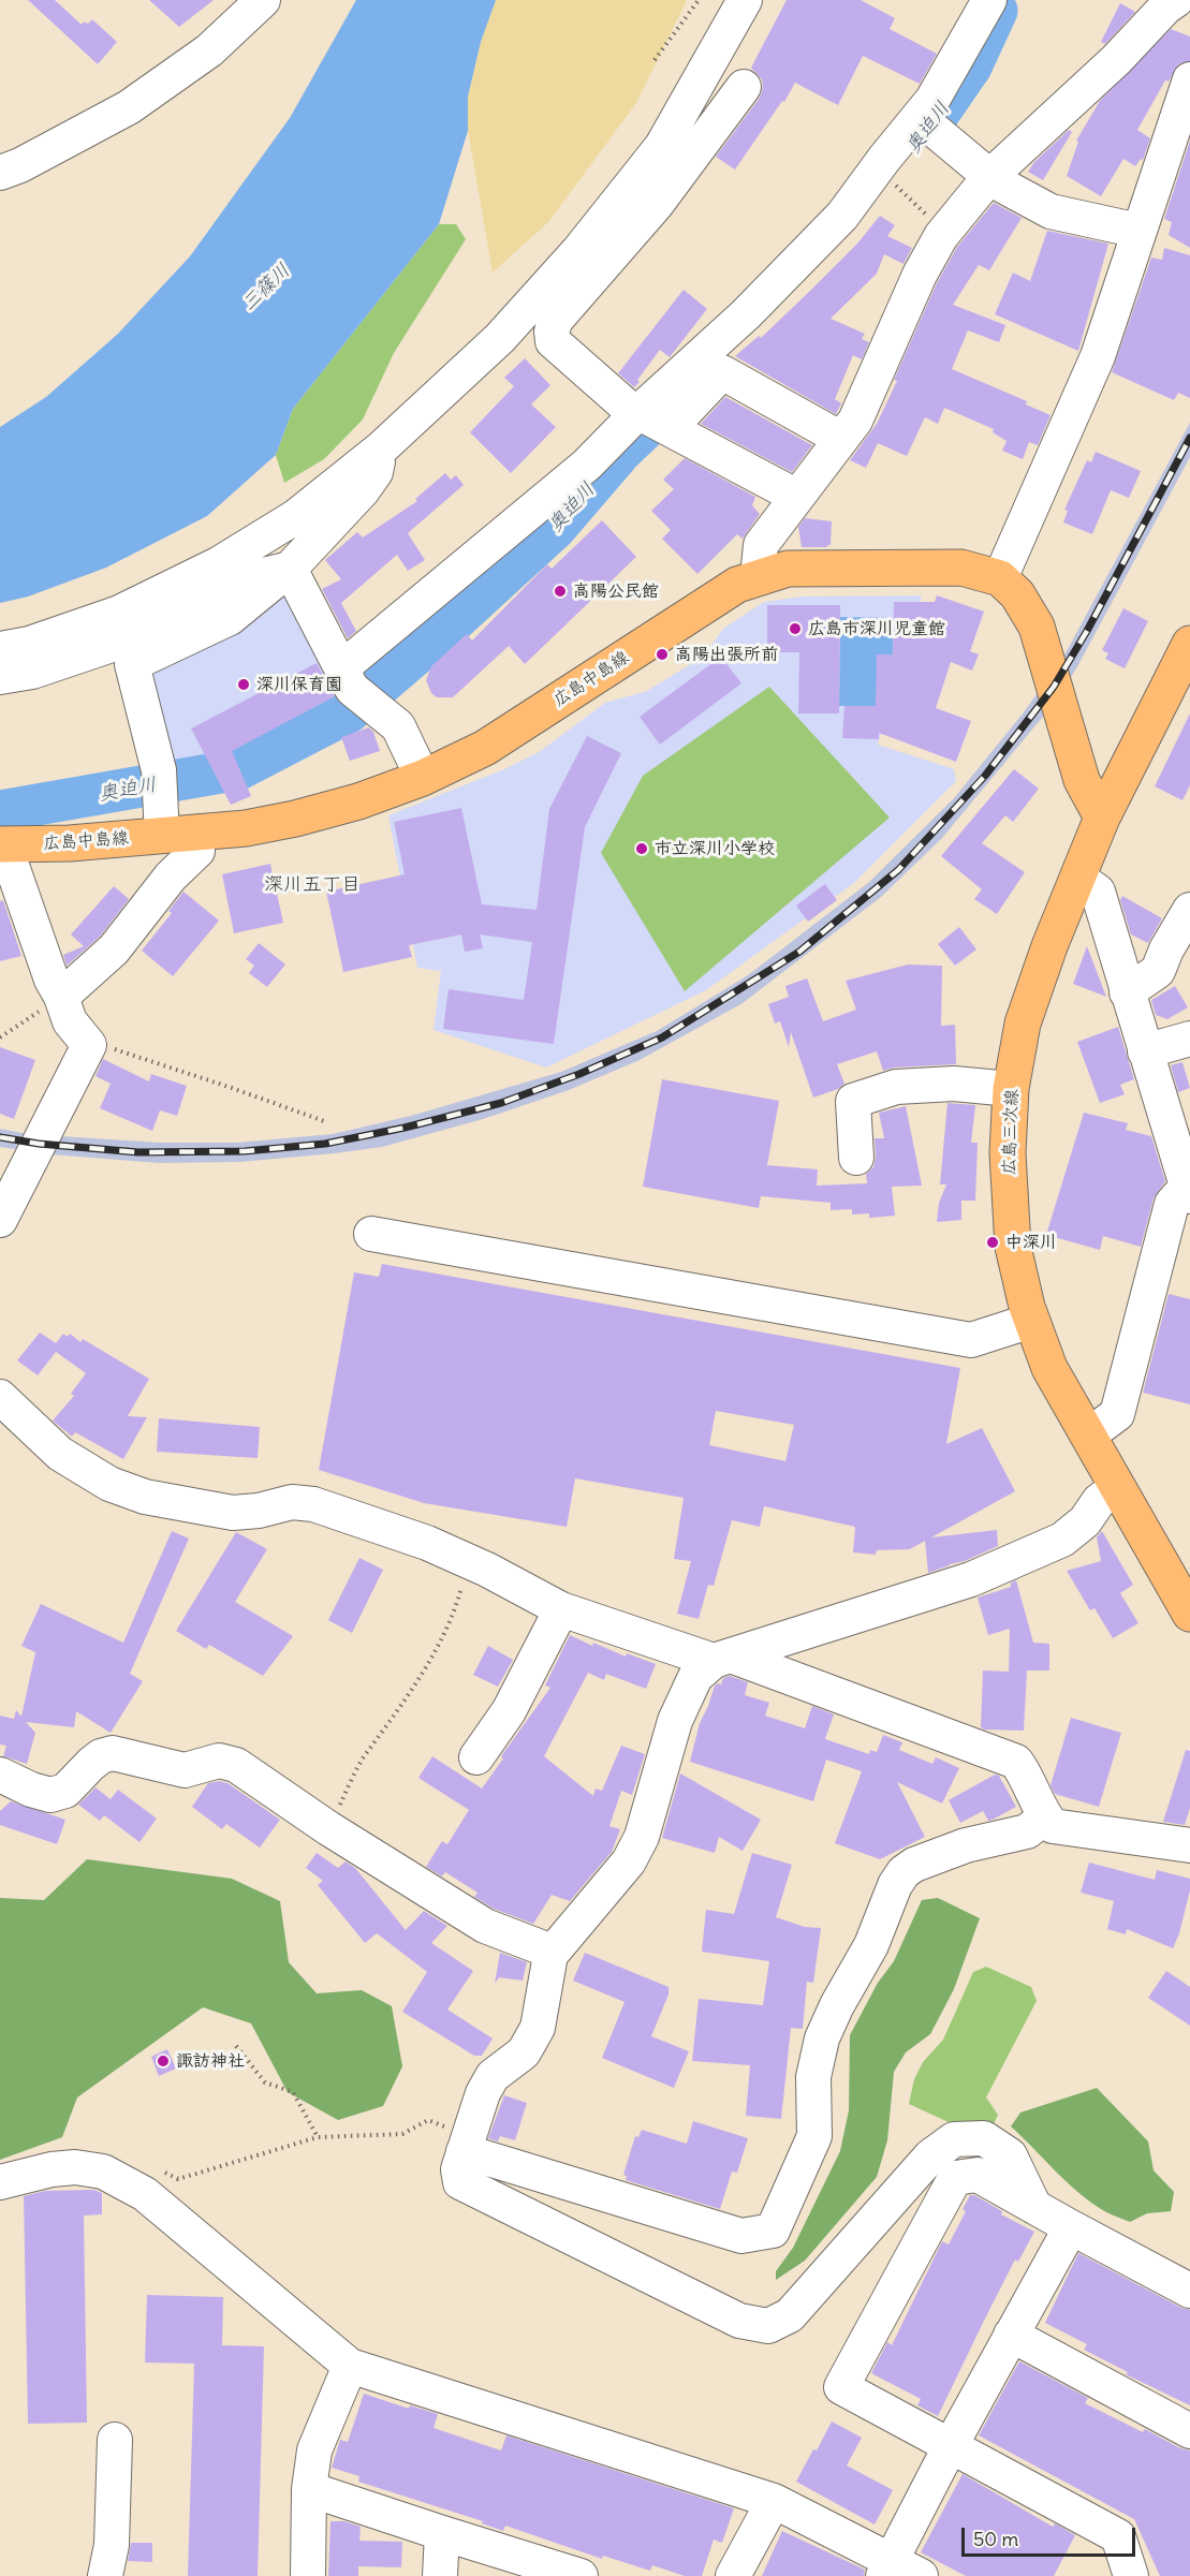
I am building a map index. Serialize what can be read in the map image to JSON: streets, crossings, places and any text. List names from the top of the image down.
{
  "streets": {
    "main road": ["広島中島線", "広島三次線"]
  },
  "districts": ["深川五丁目"],
  "water": ["奥迫川", "三篠川"],
  "places": [
    "高陽公民館",
    "広島市深川児童館",
    "高陽出張所前",
    "深川保育園",
    "市立深川小学校",
    "中深川",
    "諏訪神社"
  ],
  "scale_bar": "50 m"
}
